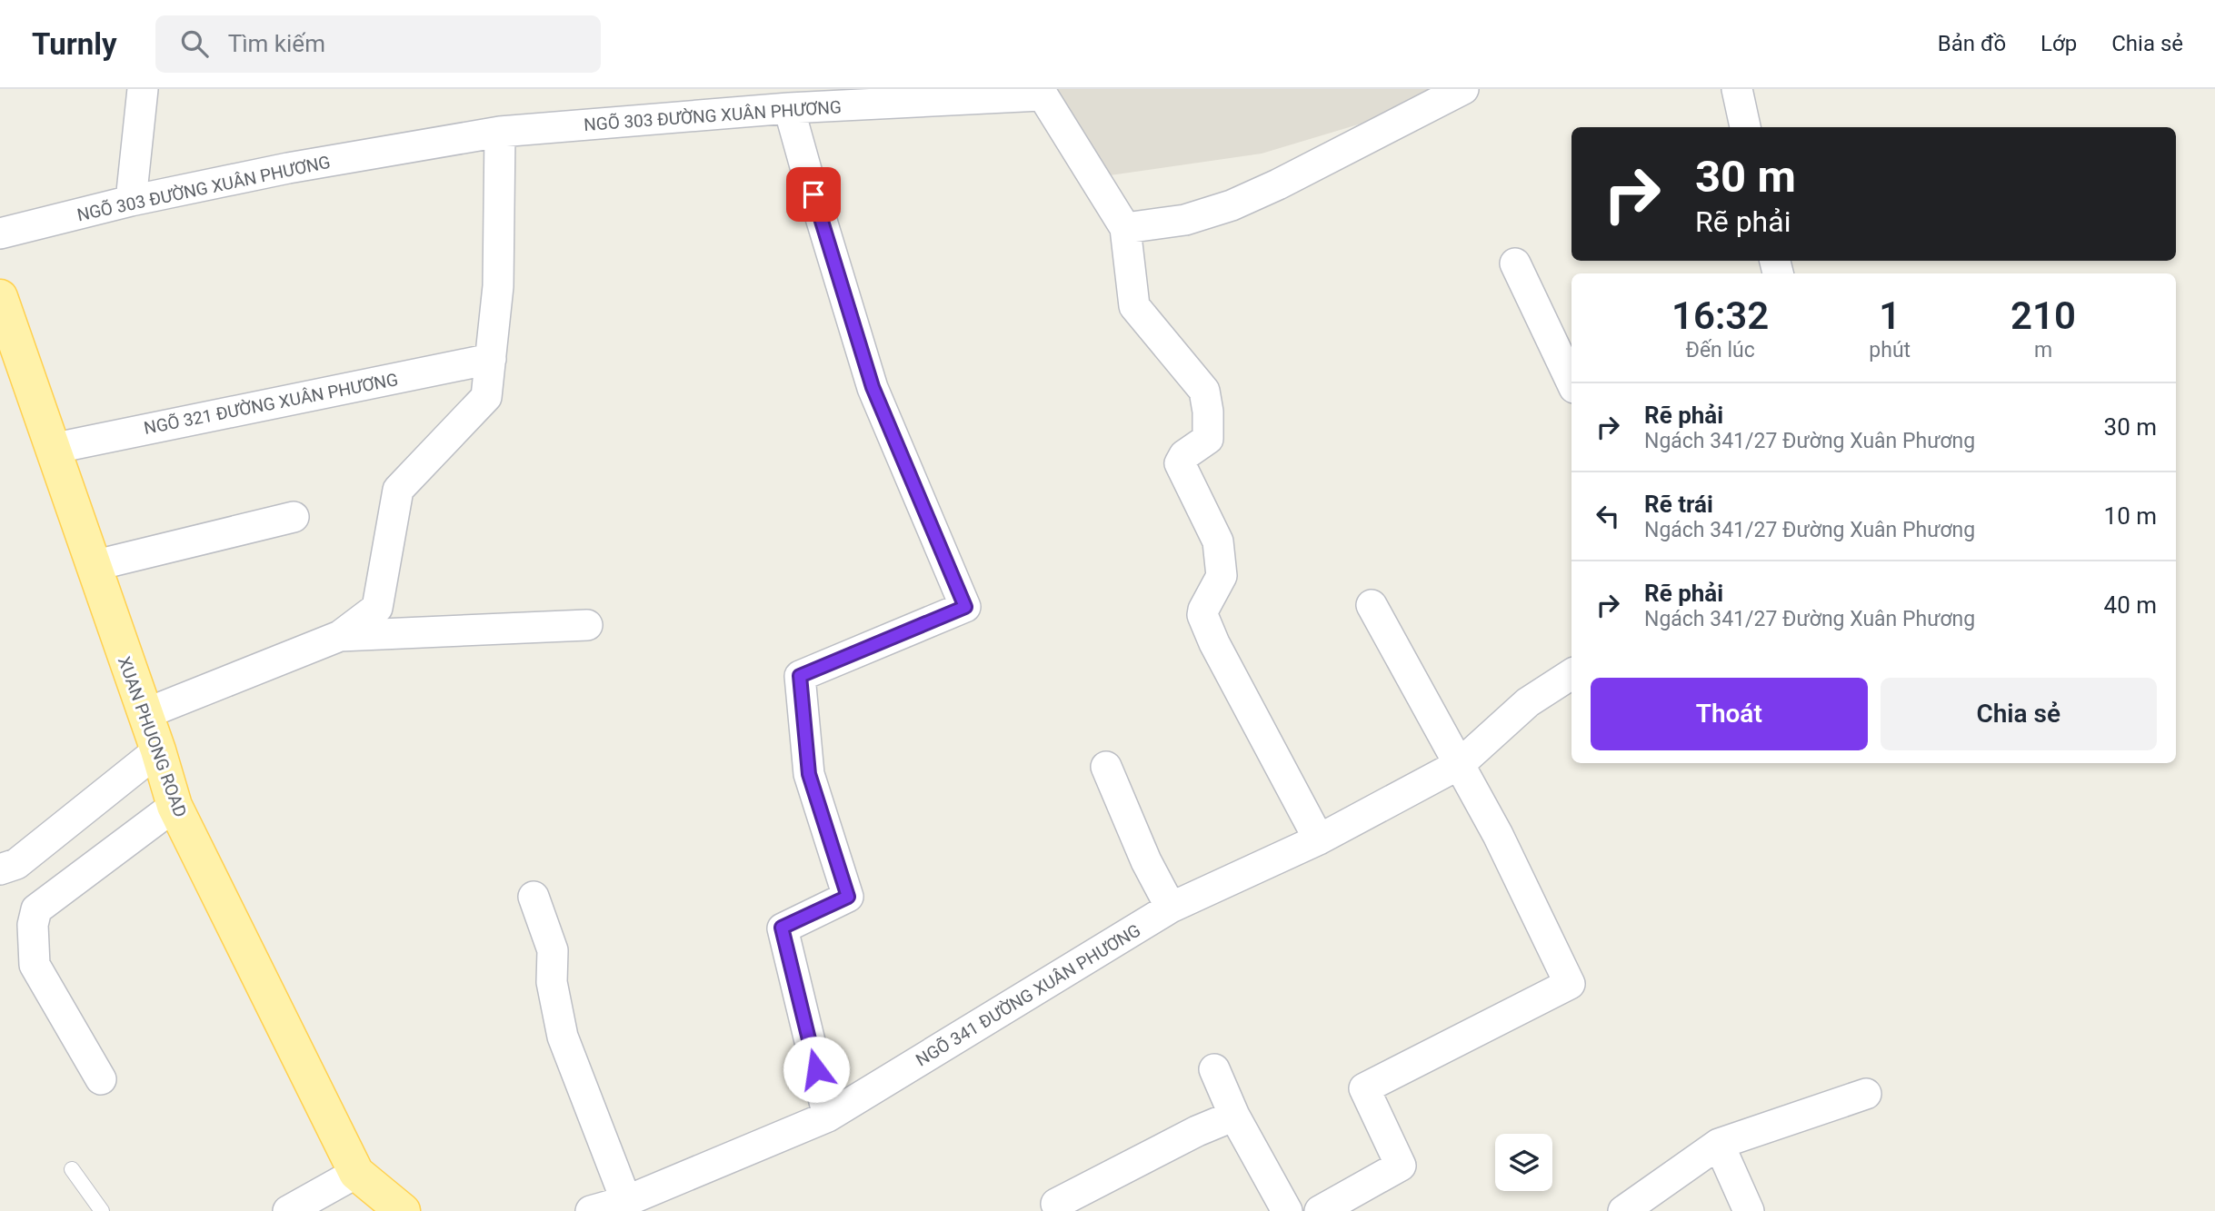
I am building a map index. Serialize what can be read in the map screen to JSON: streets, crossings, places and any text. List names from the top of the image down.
{
  "streets": {
    "main road": ["XUAN PHUONG ROAD"],
    "street": ["NGÕ 303 ĐƯỜNG XUÂN PHƯƠNG", "NGÕ 321 ĐƯỜNG XUÂN PHƯƠNG", "NGÕ 341 ĐƯỜNG XUÂN PHƯƠNG"]
  },
  "crossings": [
    ["NGÕ 303 ĐƯỜNG XUÂN PHƯƠNG", "NGÕ 341 ĐƯỜNG XUÂN PHƯƠNG"],
    ["NGÕ 321 ĐƯỜNG XUÂN PHƯƠNG", "XUAN PHUONG ROAD"]
  ],
  "page": {
    "header": "Turnly",
    "search": "Tìm kiếm",
    "nav": ["Bản đồ", "Lớp", "Chia sẻ"],
    "turn": ["30 m", "Rẽ phải"],
    "eta": [
      "16:32",
      "Đến lúc",
      "1",
      "phút",
      "210",
      "m"
    ],
    "list": [
      {
        "name": "Rẽ phải",
        "note": "Ngách 341/27 Đường Xuân Phương",
        "value": "30 m"
      },
      {
        "name": "Rẽ trái",
        "note": "Ngách 341/27 Đường Xuân Phương",
        "value": "10 m"
      },
      {
        "name": "Rẽ phải",
        "note": "Ngách 341/27 Đường Xuân Phương",
        "value": "40 m"
      }
    ],
    "buttons": ["Thoát", "Chia sẻ"]
  }
}
